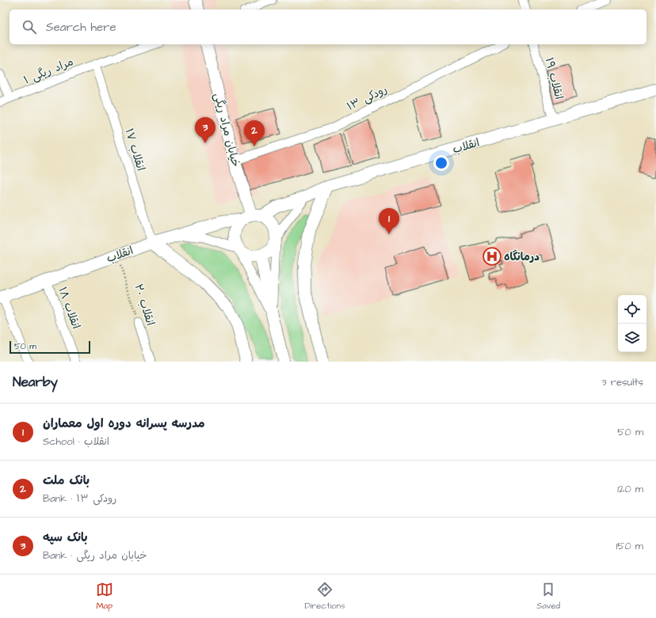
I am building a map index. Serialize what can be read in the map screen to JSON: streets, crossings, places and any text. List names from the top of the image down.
{
  "streets": {
    "street": [
      "مراد ریگی ۱",
      "انقلاب ۱۹",
      "رودکی ۱۳",
      "خیابان مراد ریگی",
      "انقلاب",
      "انقلاب ۱۷",
      "انقلاب ۲۰",
      "انقلاب ۱۸"
    ]
  },
  "crossings": [
    ["مراد ریگی ۱", "انقلاب ۱۷"],
    ["انقلاب ۱۹", "انقلاب"],
    ["رودکی ۱۳", "خیابان مراد ریگی"],
    ["خیابان مراد ریگی", "انقلاب"],
    ["انقلاب", "انقلاب ۱۷"],
    ["انقلاب", "انقلاب ۲۰"],
    ["انقلاب", "انقلاب ۱۸"]
  ],
  "places": {
    "hospital": ["درمانگاه"]
  },
  "scale_bar": "50 m",
  "page": {
    "search": "Search here",
    "pins": ["3", "2", "1"],
    "scale": "50 m",
    "heading": ["Nearby", "3 results"],
    "list": [
      {
        "mark": "1",
        "name": "مدرسه پسرانه دوره اول معماران",
        "note": "School · انقلاب",
        "value": "50 m"
      },
      {
        "mark": "2",
        "name": "بانک ملت",
        "note": "Bank · رودکی ۱۳",
        "value": "120 m"
      },
      {
        "mark": "3",
        "name": "بانک سپه",
        "note": "Bank · خیابان مراد ریگی",
        "value": "150 m"
      }
    ],
    "nav": ["Map", "Directions", "Saved"]
  }
}
